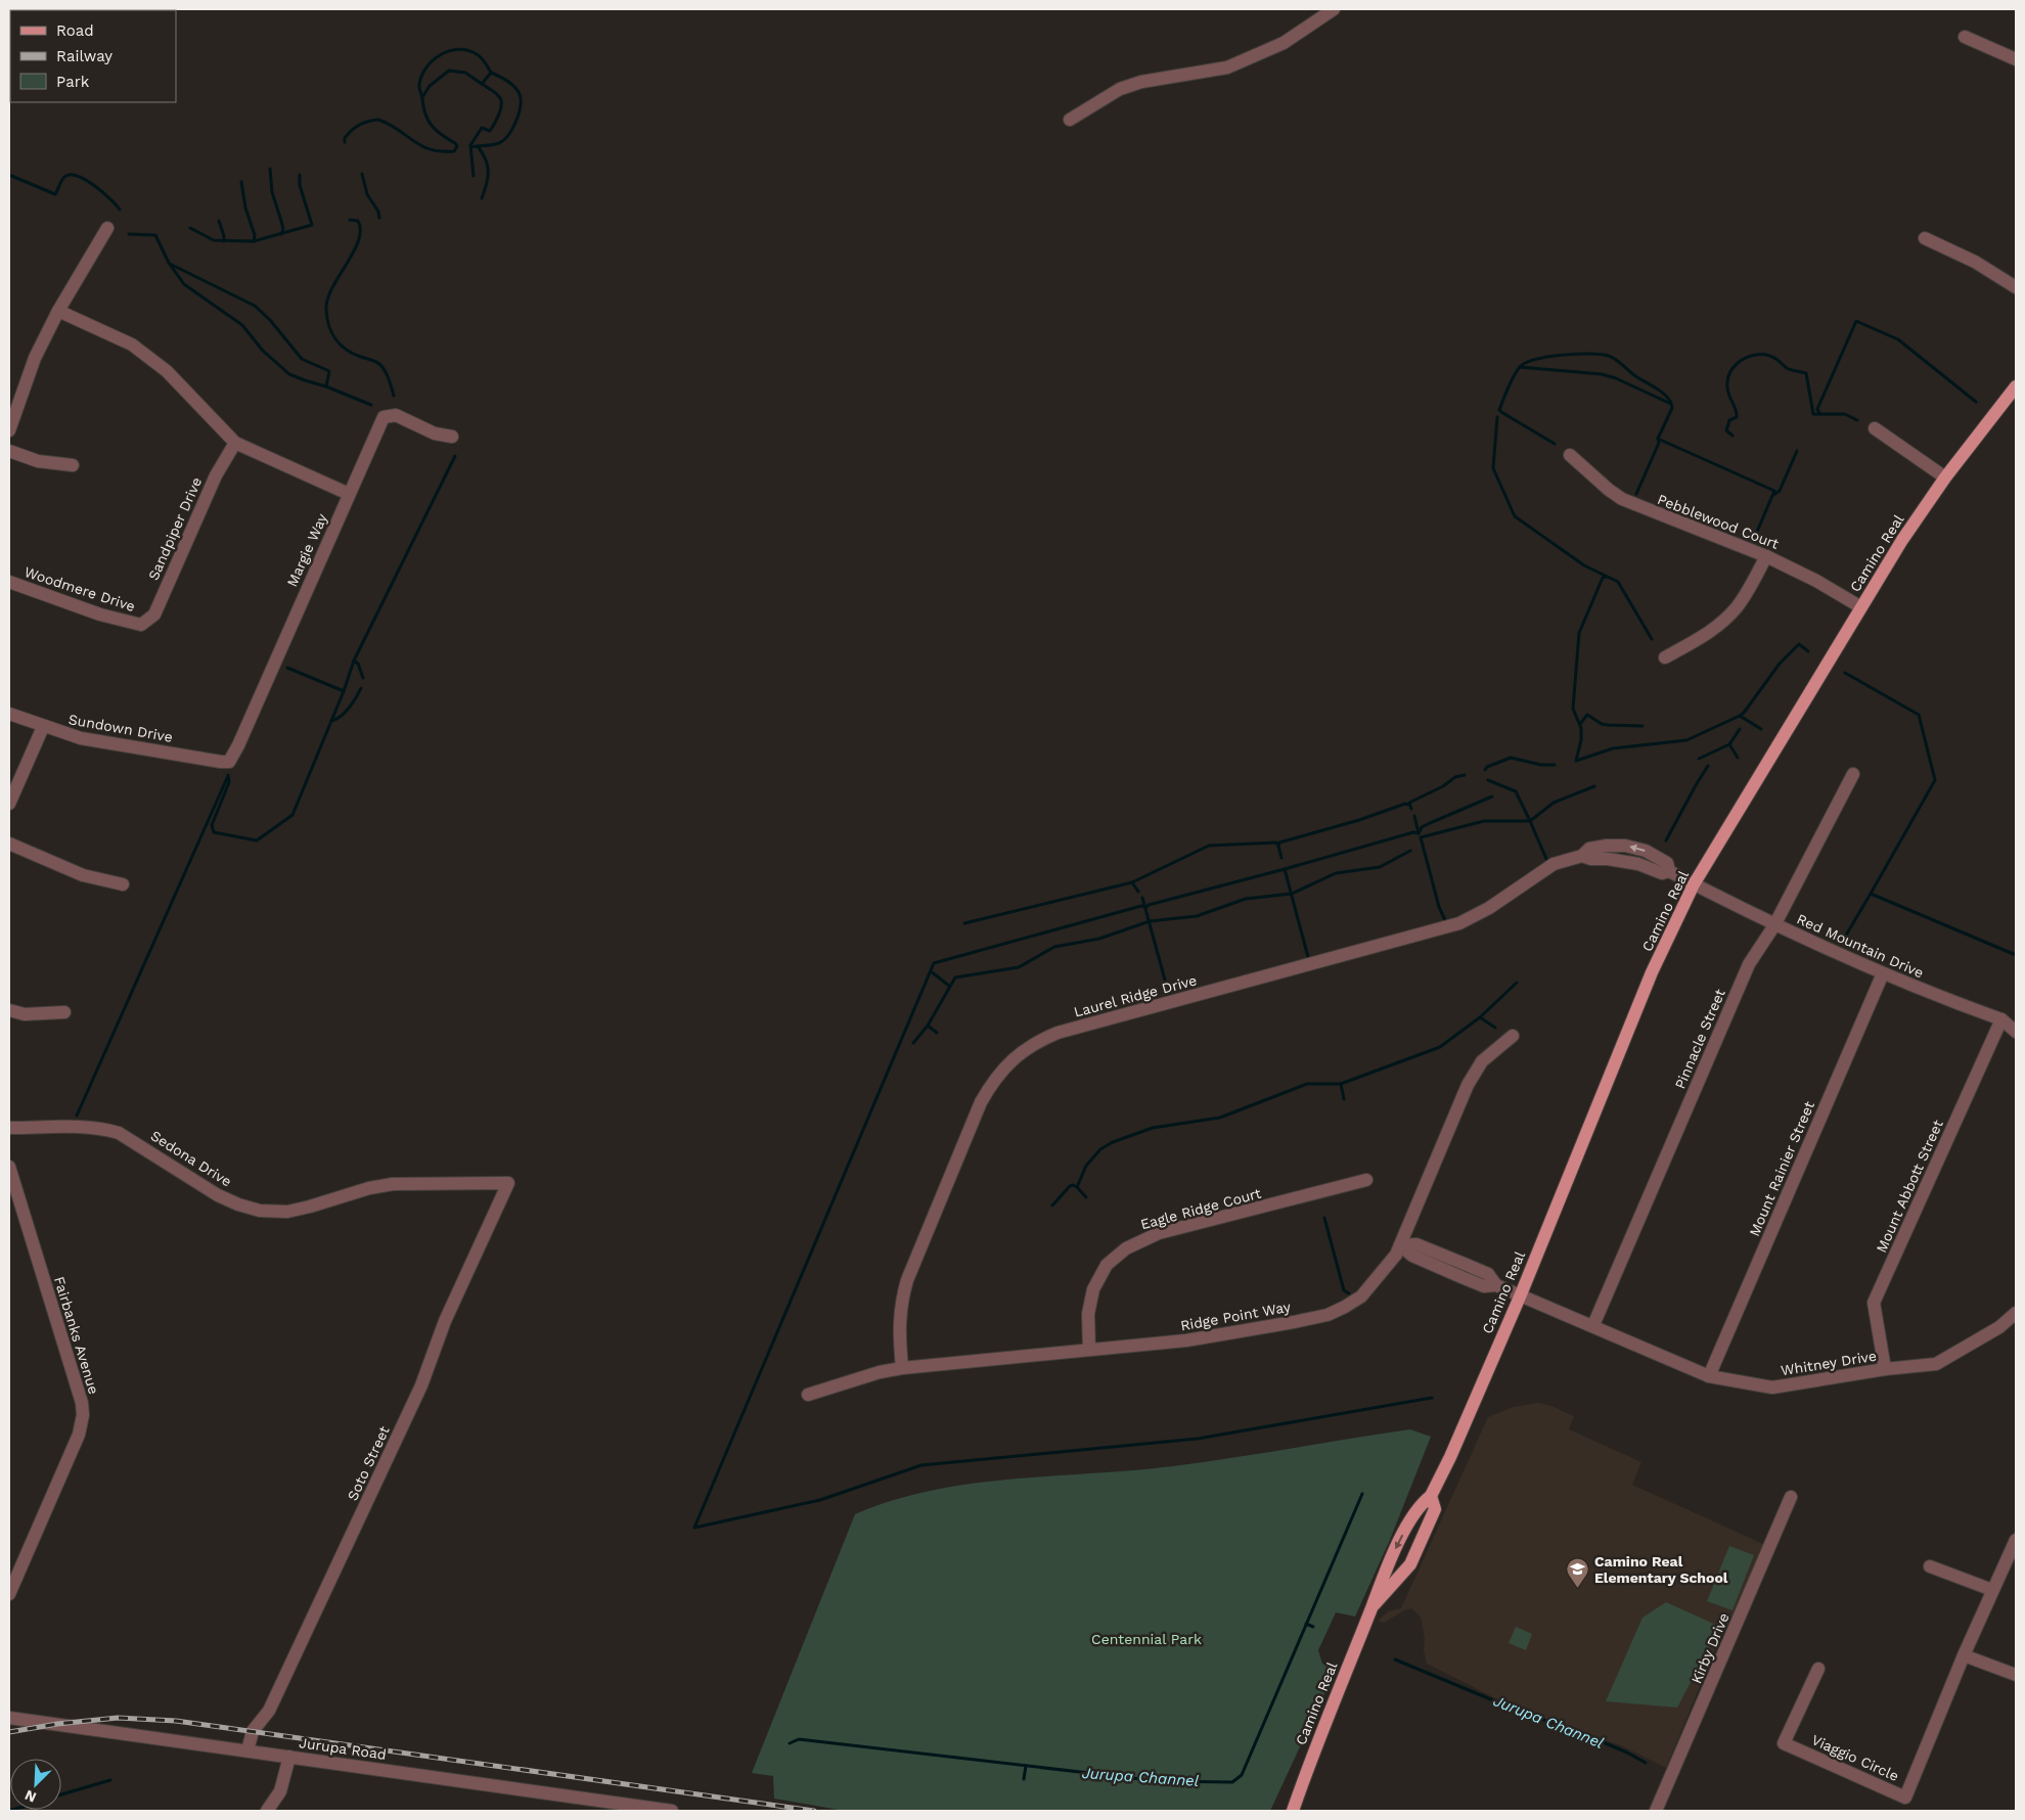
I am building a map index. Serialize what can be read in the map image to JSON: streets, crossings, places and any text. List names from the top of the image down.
{
  "streets": {
    "main road": ["Camino Real"],
    "street": [
      "Pebblewood Court",
      "Sandpiper Drive",
      "Margie Way",
      "Woodmere Drive",
      "Sundown Drive",
      "Red Mountain Drive",
      "Laurel Ridge Drive",
      "Pinnacle Street",
      "Sedona Drive",
      "Mount Rainier Street",
      "Mount Abbott Street",
      "Eagle Ridge Court",
      "Ridge Point Way",
      "Fairbanks Avenue",
      "Whitney Drive",
      "Soto Street",
      "Kirby Drive",
      "Jurupa Road",
      "Viaggio Circle"
    ]
  },
  "crossings": [
    ["Pebblewood Court", "Camino Real"],
    ["Sandpiper Drive", "Woodmere Drive"],
    ["Margie Way", "Sundown Drive"],
    ["Camino Real", "Red Mountain Drive"],
    ["Camino Real", "Laurel Ridge Drive"],
    ["Camino Real", "Whitney Drive"],
    ["Red Mountain Drive", "Laurel Ridge Drive"],
    ["Red Mountain Drive", "Pinnacle Street"],
    ["Red Mountain Drive", "Mount Rainier Street"],
    ["Red Mountain Drive", "Mount Abbott Street"],
    ["Laurel Ridge Drive", "Ridge Point Way"],
    ["Pinnacle Street", "Whitney Drive"],
    ["Sedona Drive", "Soto Street"],
    ["Mount Rainier Street", "Whitney Drive"],
    ["Mount Abbott Street", "Whitney Drive"],
    ["Eagle Ridge Court", "Ridge Point Way"],
    ["Ridge Point Way", "Whitney Drive"],
    ["Soto Street", "Jurupa Road"]
  ],
  "water": ["Jurupa Channel"],
  "parks": ["Centennial Park"],
  "places": {
    "school or university": ["Camino Real Elementary School"]
  },
  "legend": ["Road", "Railway", "Park"],
  "north": "bottom left"
}
